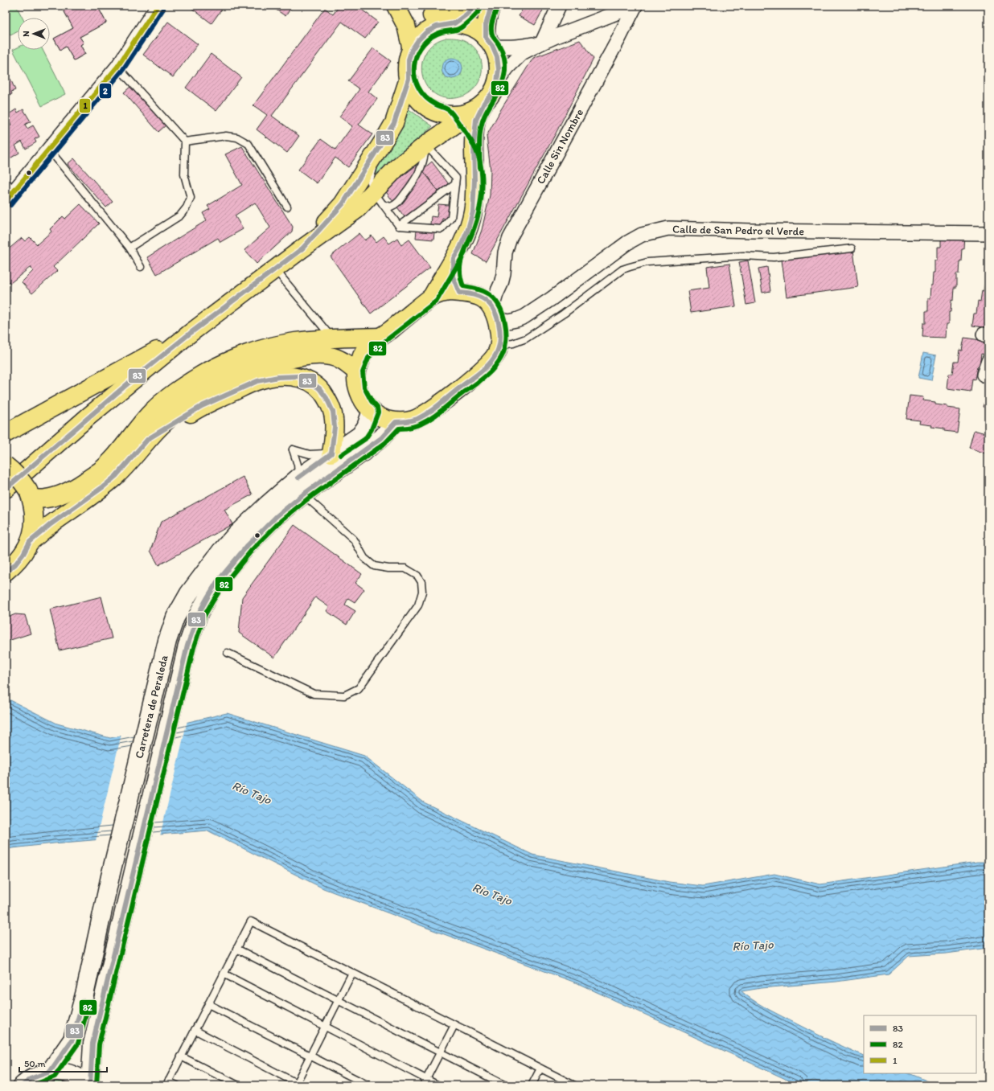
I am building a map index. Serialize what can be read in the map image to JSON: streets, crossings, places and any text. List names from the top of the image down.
{
  "streets": {
    "main road": ["Carretera de Peraleda"],
    "street": ["Calle Sin Nombre", "Calle de San Pedro el Verde"]
  },
  "crossings": [
    ["Calle Sin Nombre", "Calle de San Pedro el Verde"]
  ],
  "water": ["Río Tajo"],
  "lines": [
    "transit line 83",
    "transit line 1",
    "transit line 82",
    "transit line 2"
  ],
  "legend": ["83", "82", "1"],
  "scale_bar": "50 m",
  "north": "left"
}
